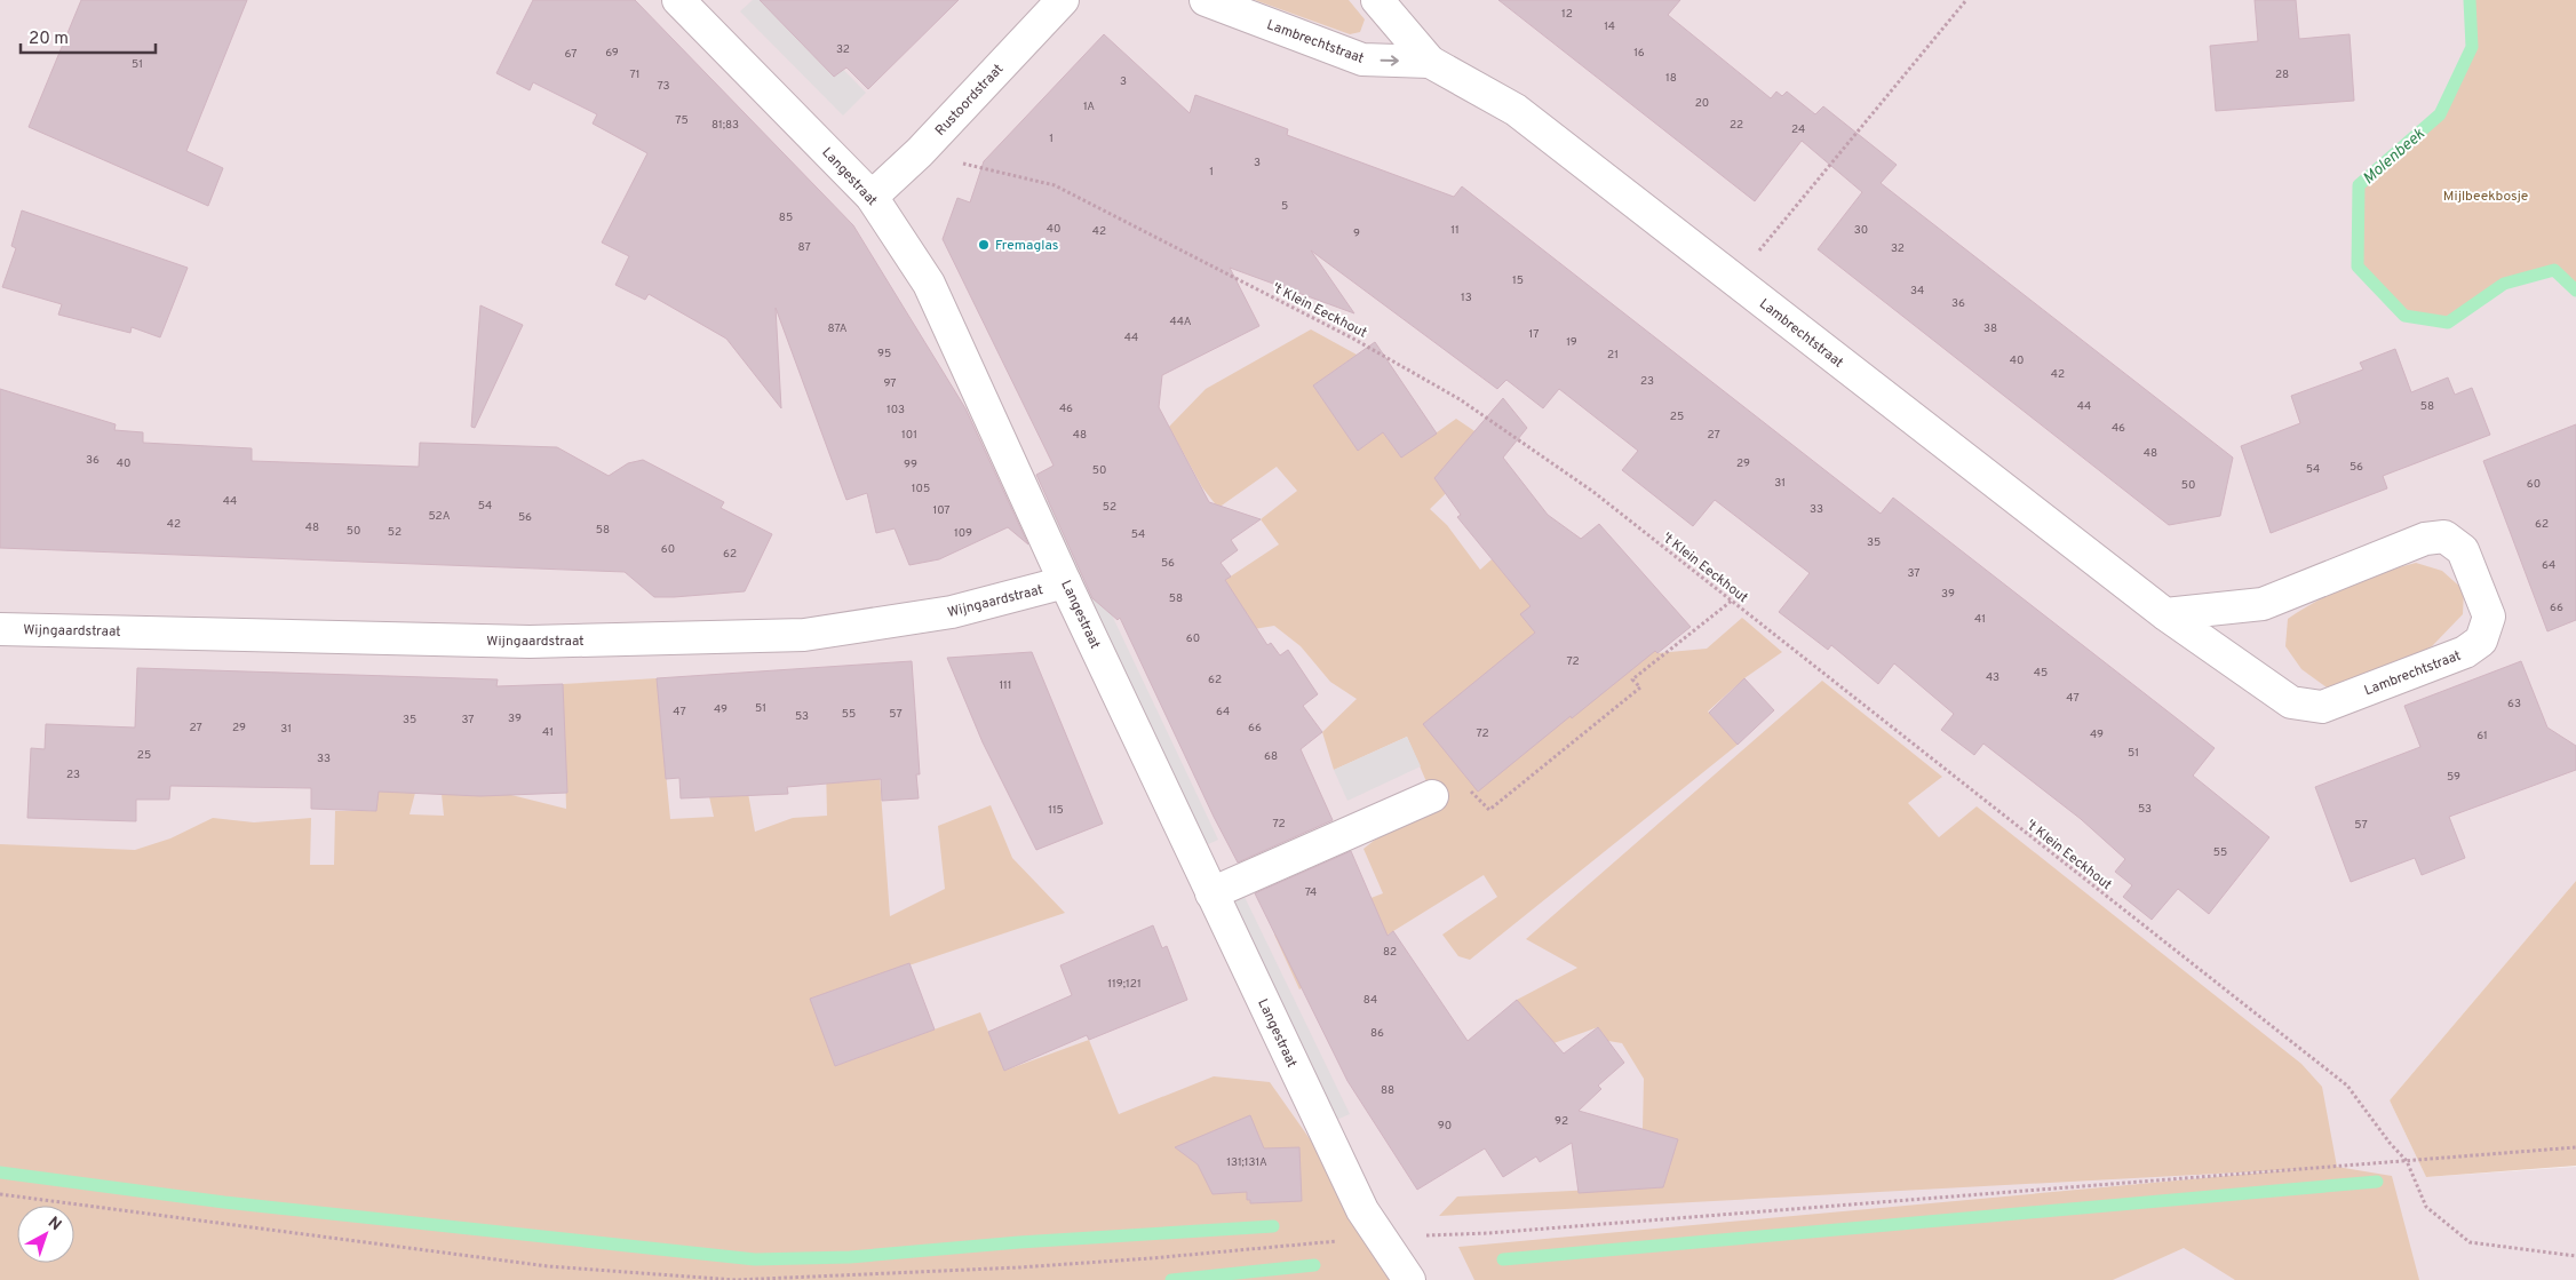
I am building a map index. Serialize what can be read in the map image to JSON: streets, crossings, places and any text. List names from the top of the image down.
{
  "streets": {
    "street": [
      "Lambrechtstraat",
      "Rustoordstraat",
      "Langestraat",
      "Wijngaardstraat"
    ],
    "path": ["'t Klein Eeckhout"]
  },
  "crossings": [
    ["Rustoordstraat", "Langestraat"],
    ["Rustoordstraat", "'t Klein Eeckhout"],
    ["Langestraat", "Wijngaardstraat"]
  ],
  "water": ["Molenbeek"],
  "parks": ["Mijlbeekbosje"],
  "places": ["Fremaglas"],
  "house_numbers": [
    "12",
    "14",
    "32",
    "69",
    "16",
    "67",
    "51",
    "71",
    "28",
    "18",
    "3",
    "73",
    "20",
    "1A",
    "75",
    "81;83",
    "22",
    "24",
    "1",
    "3",
    "1",
    "5",
    "85",
    "40",
    "11",
    "30",
    "42",
    "9",
    "87",
    "32",
    "15",
    "34",
    "13",
    "36",
    "44A",
    "87A",
    "38",
    "17",
    "44",
    "19",
    "95",
    "21",
    "40",
    "42",
    "23",
    "97",
    "44",
    "58",
    "46",
    "103",
    "25",
    "46",
    "101",
    "48",
    "27",
    "48",
    "36",
    "40",
    "29",
    "99",
    "56",
    "54",
    "50",
    "31",
    "60",
    "50",
    "105",
    "44",
    "54",
    "52",
    "33",
    "107",
    "52A",
    "56",
    "42",
    "62",
    "48",
    "58",
    "50",
    "52",
    "109",
    "54",
    "35",
    "60",
    "62",
    "56",
    "64",
    "37",
    "39",
    "58",
    "66",
    "41",
    "60",
    "72",
    "45",
    "43",
    "62",
    "111",
    "47",
    "63",
    "51",
    "49",
    "47",
    "64",
    "55",
    "57",
    "53",
    "39",
    "35",
    "37",
    "27",
    "29",
    "66",
    "31",
    "41",
    "72",
    "49",
    "61",
    "51",
    "25",
    "68",
    "33",
    "23",
    "59",
    "53",
    "115",
    "72",
    "57",
    "55",
    "74",
    "82",
    "119;121",
    "84",
    "86",
    "88",
    "92",
    "90",
    "131;131A"
  ],
  "scale_bar": "20 m",
  "north": "top right"
}
